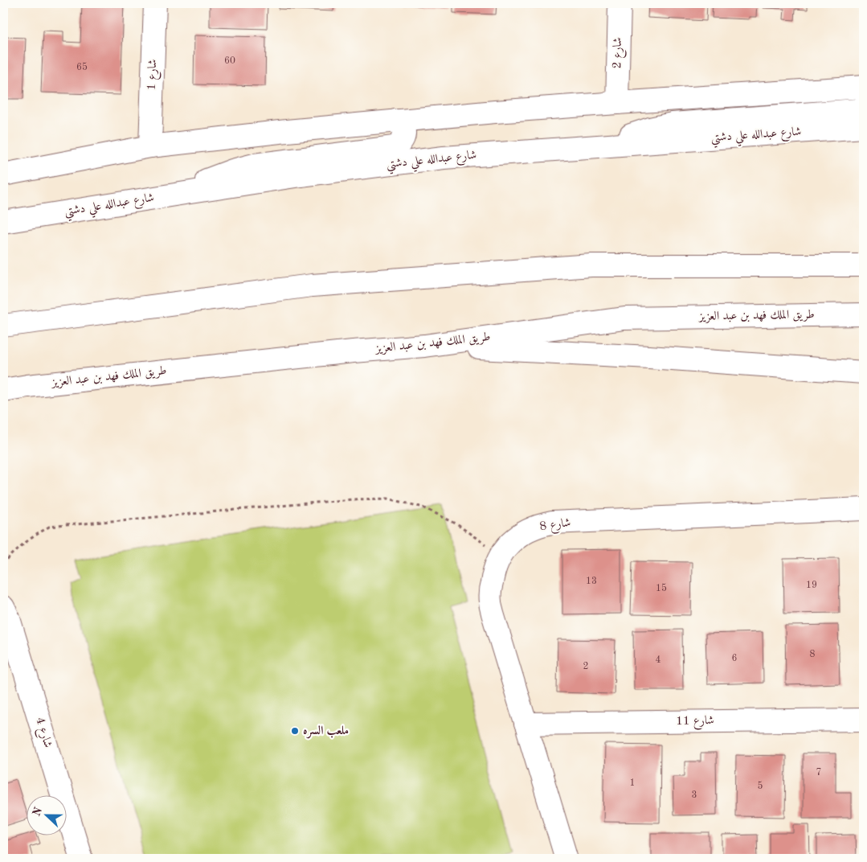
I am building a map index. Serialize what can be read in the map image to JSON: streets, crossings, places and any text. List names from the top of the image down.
{
  "streets": {
    "main road": [
      "شارع 2",
      "شارع 1",
      "شارع عبدالله علي دشتي",
      "طريق الملك فهد بن عبد العزيز",
      "شارع 8",
      "شارع 11",
      "شارع 4"
    ]
  },
  "crossings": [
    ["شارع 8", "شارع 11"]
  ],
  "places": ["ملعب السره"],
  "house_numbers": [
    "60",
    "65",
    "13",
    "19",
    "15",
    "8",
    "6",
    "4",
    "2",
    "7",
    "1",
    "5",
    "3"
  ],
  "north": "left"
}
